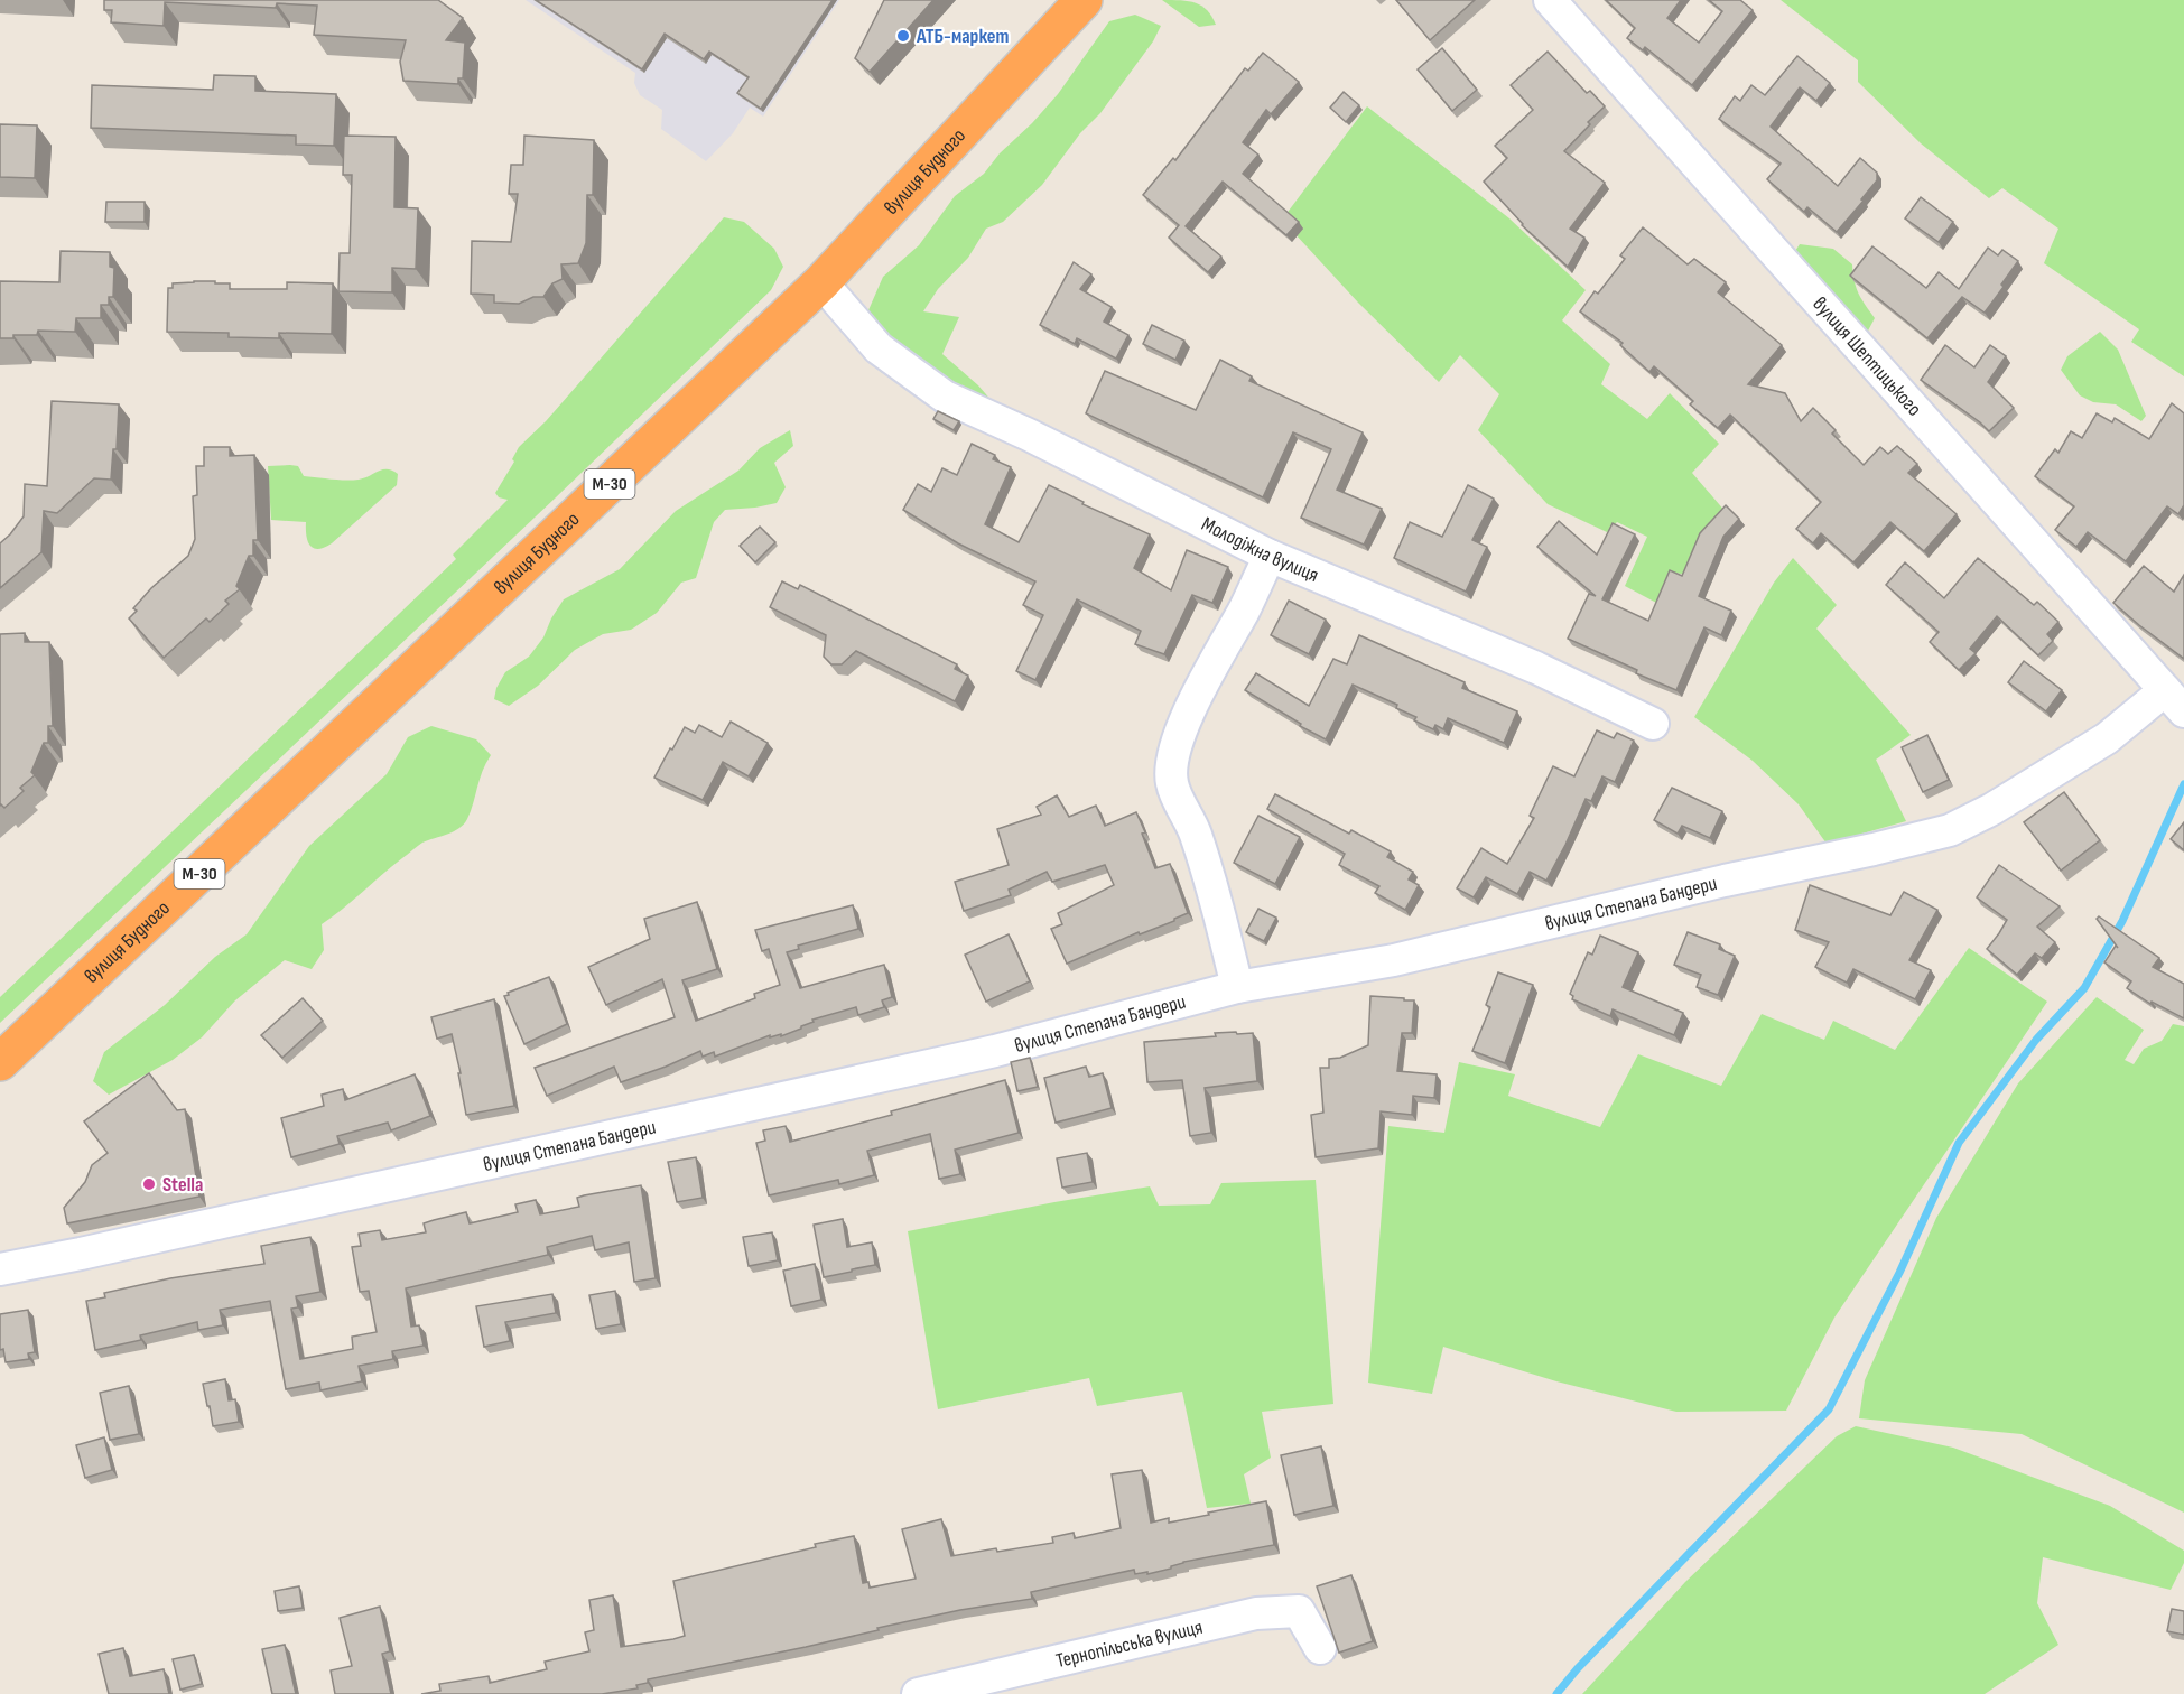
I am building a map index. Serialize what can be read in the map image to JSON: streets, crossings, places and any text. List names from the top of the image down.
{
  "streets": {
    "highway": ["вулиця Будного", "М-30"],
    "street": [
      "вулиця Шептицького",
      "Молодіжна вулиця",
      "вулиця Степана Бандери",
      "Тернопільська вулиця"
    ]
  },
  "crossings": [
    ["вулиця Будного", "Молодіжна вулиця"],
    ["вулиця Шептицького", "вулиця Степана Бандери"]
  ],
  "places": ["АТБ-маркет", "Stella"]
}
